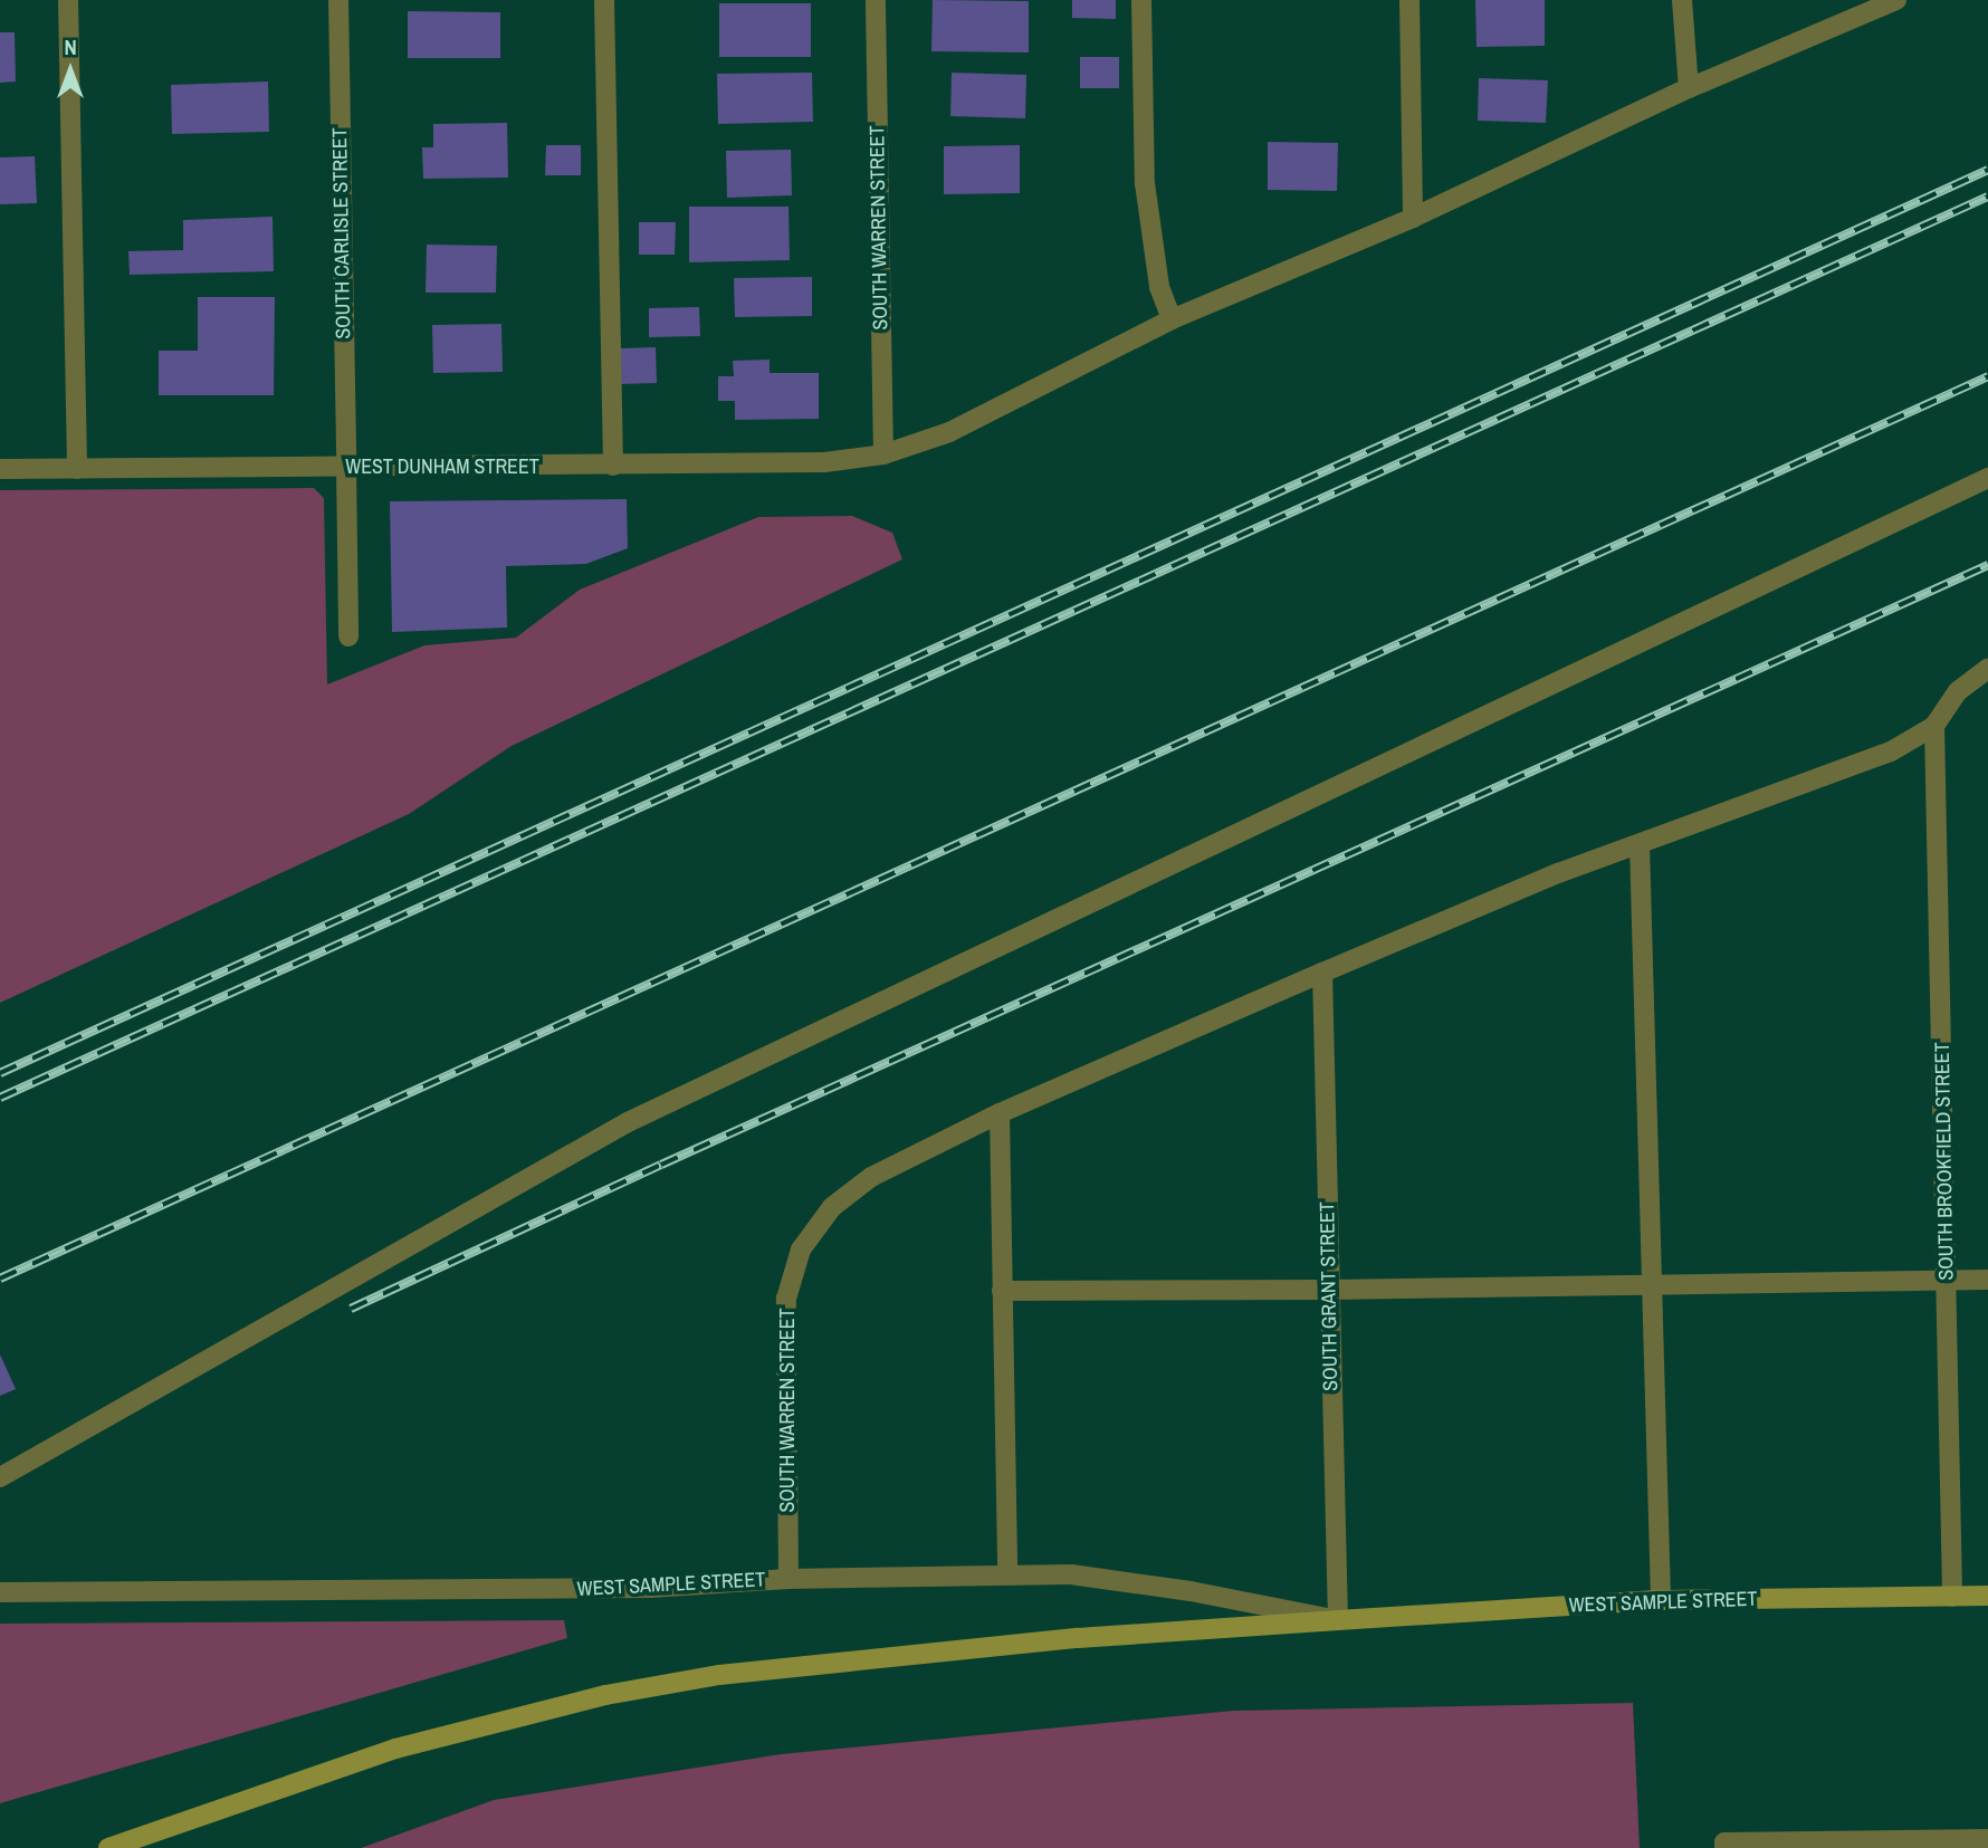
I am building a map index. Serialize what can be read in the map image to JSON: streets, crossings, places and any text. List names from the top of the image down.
{
  "streets": {
    "main road": ["WEST SAMPLE STREET"],
    "street": [
      "SOUTH WARREN STREET",
      "SOUTH CARLISLE STREET",
      "WEST DUNHAM STREET",
      "SOUTH BROOKFIELD STREET",
      "SOUTH GRANT STREET"
    ]
  },
  "crossings": [
    ["SOUTH WARREN STREET", "WEST DUNHAM STREET"],
    ["SOUTH WARREN STREET", "SOUTH BROOKFIELD STREET"],
    ["SOUTH WARREN STREET", "SOUTH GRANT STREET"],
    ["SOUTH WARREN STREET", "WEST SAMPLE STREET"],
    ["SOUTH CARLISLE STREET", "WEST DUNHAM STREET"],
    ["SOUTH BROOKFIELD STREET", "WEST SAMPLE STREET"],
    ["SOUTH GRANT STREET", "WEST SAMPLE STREET"]
  ],
  "north": "top"
}
